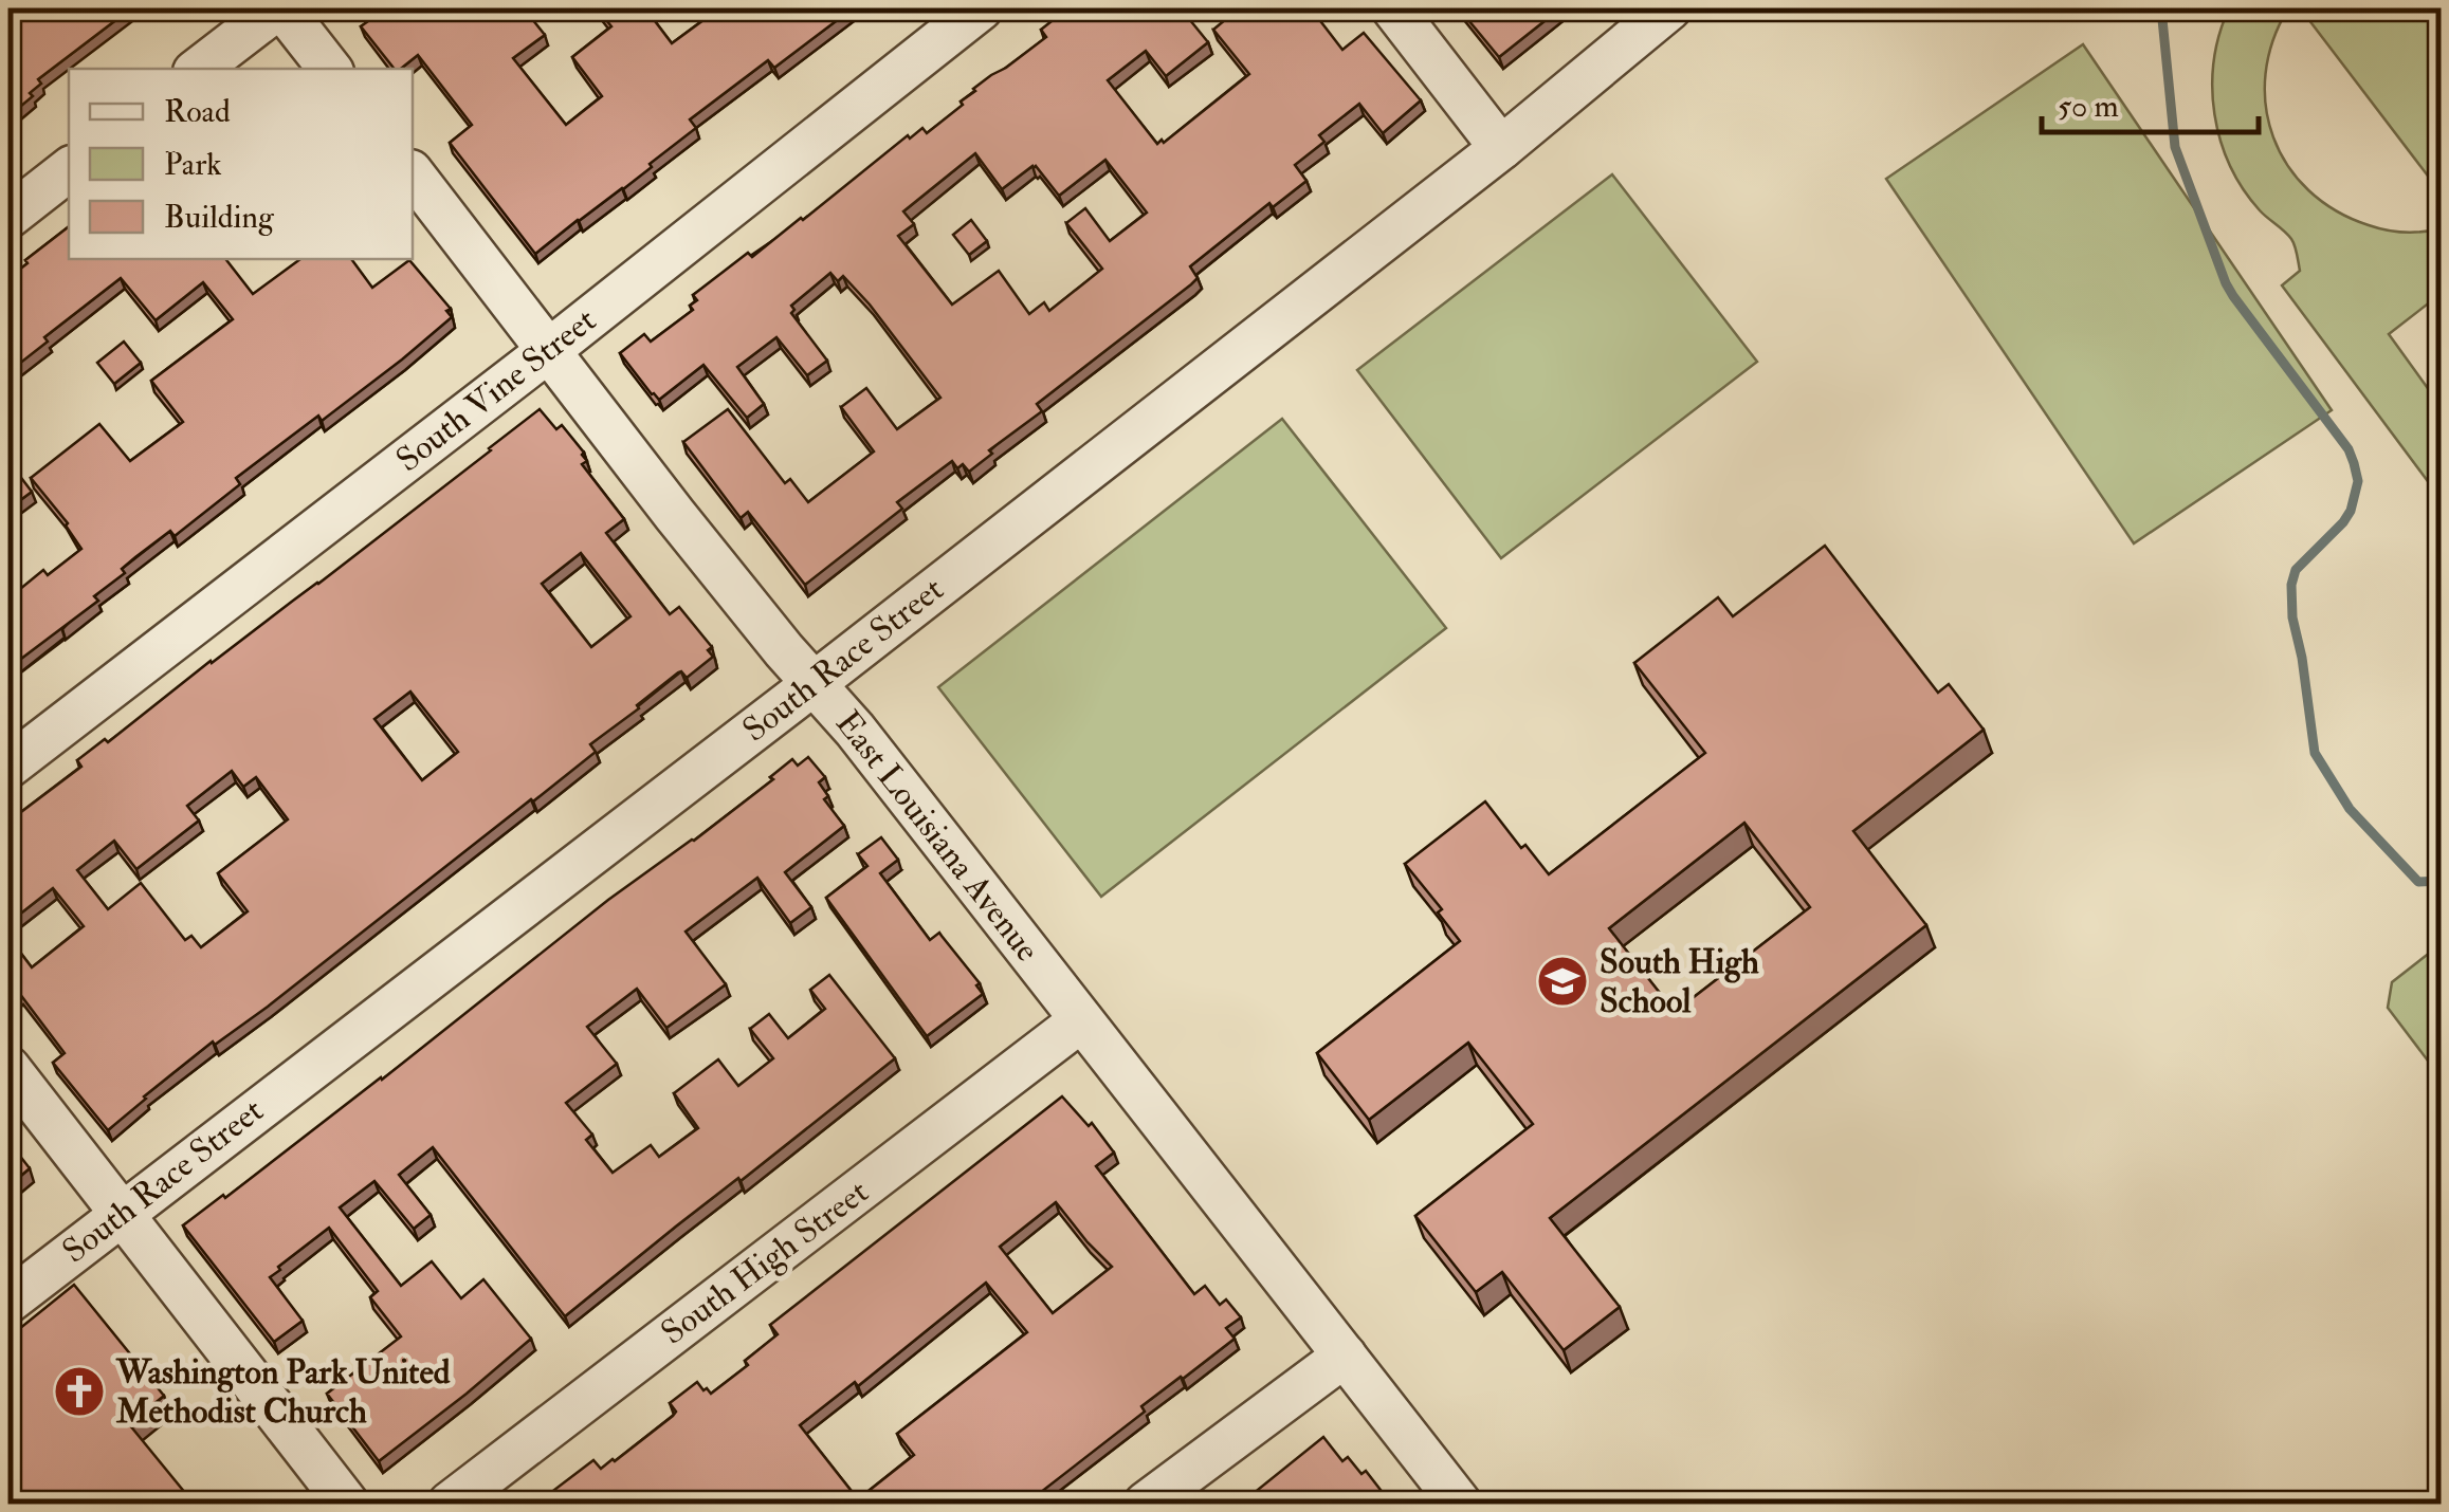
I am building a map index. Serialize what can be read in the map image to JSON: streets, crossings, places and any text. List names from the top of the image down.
{
  "streets": {
    "street": [
      "South Vine Street",
      "South Race Street",
      "East Louisiana Avenue",
      "South High Street"
    ]
  },
  "crossings": [
    ["South Vine Street", "East Louisiana Avenue"],
    ["South Race Street", "East Louisiana Avenue"],
    ["East Louisiana Avenue", "South High Street"]
  ],
  "places": {
    "school or university": ["South High School"],
    "church": ["Washington Park United Methodist Church"]
  },
  "legend": ["Road", "Park", "Building"],
  "scale_bar": "50 m"
}
